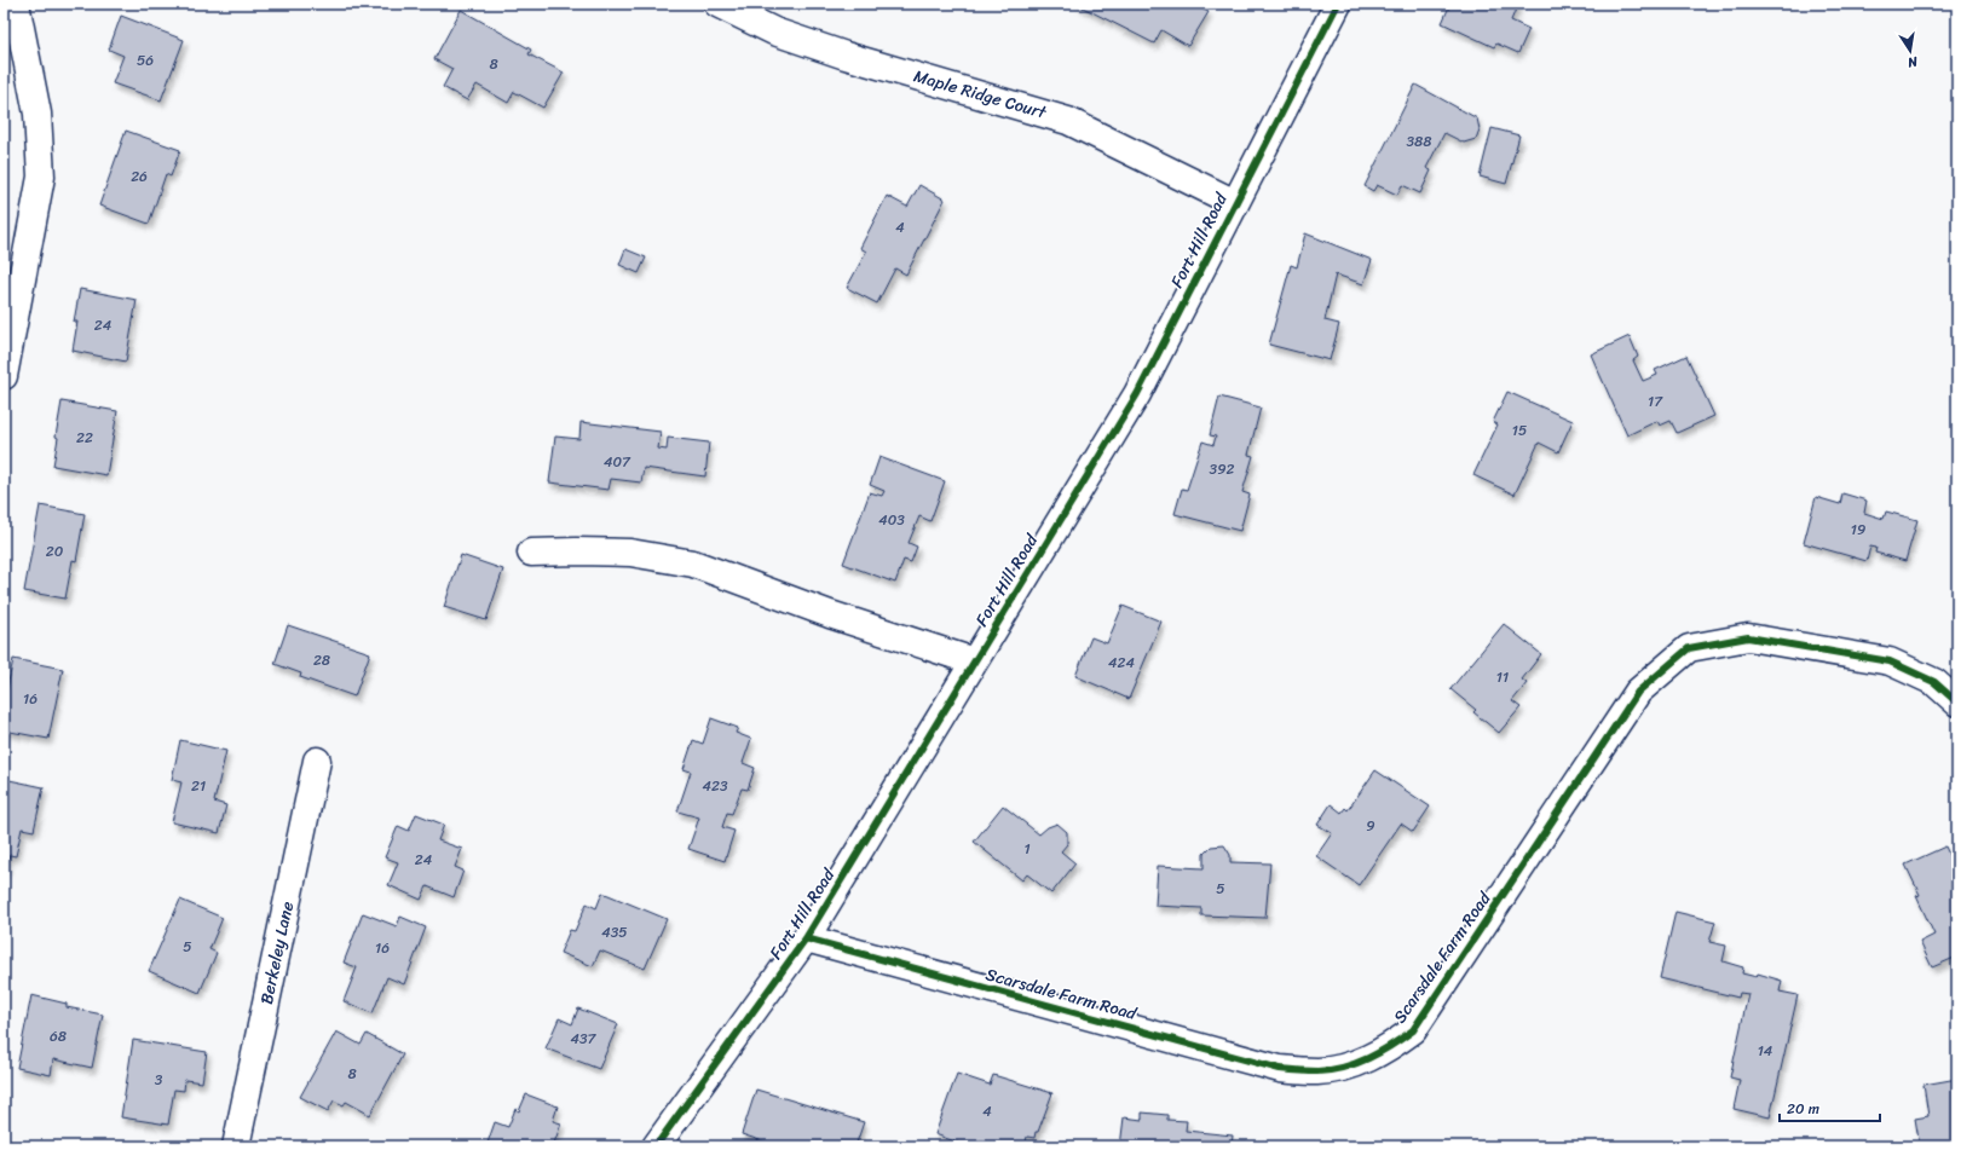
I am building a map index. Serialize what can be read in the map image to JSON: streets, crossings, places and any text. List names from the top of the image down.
{
  "streets": {
    "street": [
      "Maple Ridge Court",
      "Fort Hill Road",
      "Berkeley Lane",
      "Scarsdale Farm Road"
    ]
  },
  "crossings": [
    ["Maple Ridge Court", "Fort Hill Road"],
    ["Fort Hill Road", "Scarsdale Farm Road"]
  ],
  "house_numbers": [
    "56",
    "8",
    "388",
    "26",
    "4",
    "24",
    "17",
    "15",
    "22",
    "407",
    "392",
    "403",
    "19",
    "20",
    "28",
    "424",
    "11",
    "16",
    "21",
    "423",
    "9",
    "1",
    "24",
    "5",
    "435",
    "5",
    "16",
    "68",
    "437",
    "14",
    "8",
    "3",
    "4"
  ],
  "scale_bar": "20 m",
  "north": "bottom"
}
